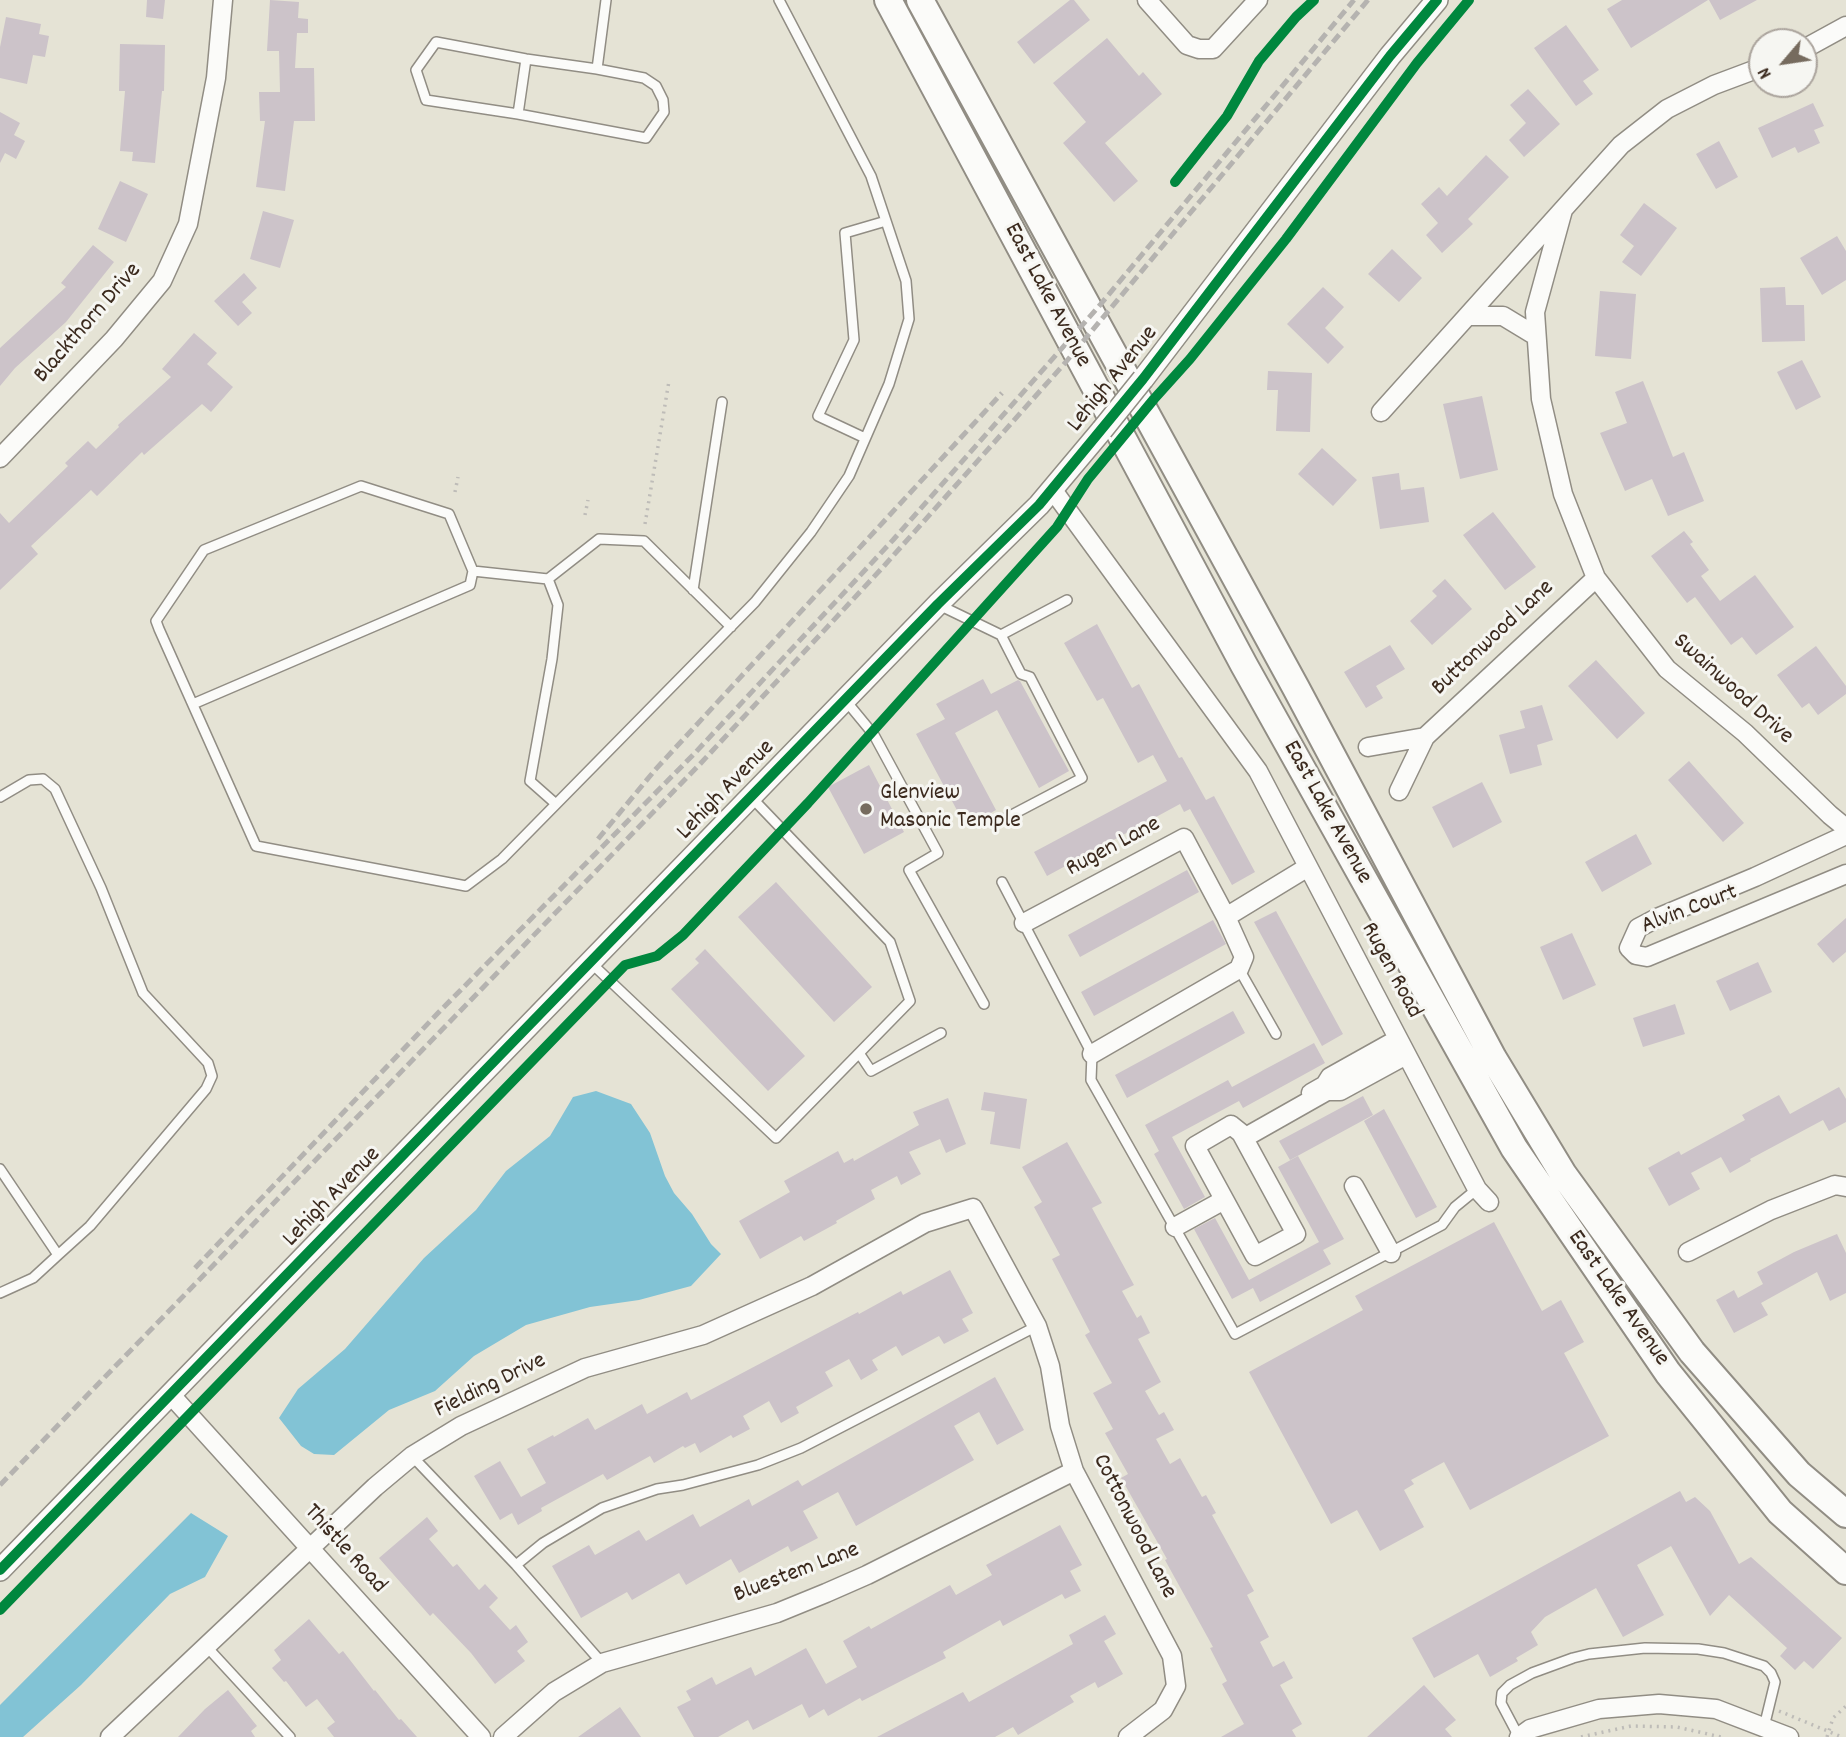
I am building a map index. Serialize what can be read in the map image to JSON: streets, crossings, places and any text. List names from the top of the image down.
{
  "streets": {
    "main road": ["East Lake Avenue"],
    "street": [
      "Blackthorn Drive",
      "Lehigh Avenue",
      "Buttonwood Lane",
      "Swainwood Drive",
      "Rugen Lane",
      "Alvin Court",
      "Rugen Road",
      "Fielding Drive",
      "Cottonwood Lane",
      "Thistle Road",
      "Bluestem Lane"
    ]
  },
  "crossings": [
    ["Lehigh Avenue", "Rugen Road"],
    ["Lehigh Avenue", "Thistle Road"],
    ["Buttonwood Lane", "Swainwood Drive"],
    ["Fielding Drive", "Cottonwood Lane"],
    ["Fielding Drive", "Thistle Road"],
    ["Cottonwood Lane", "Bluestem Lane"]
  ],
  "places": ["Glenview Masonic Temple"],
  "north": "bottom left"
}
